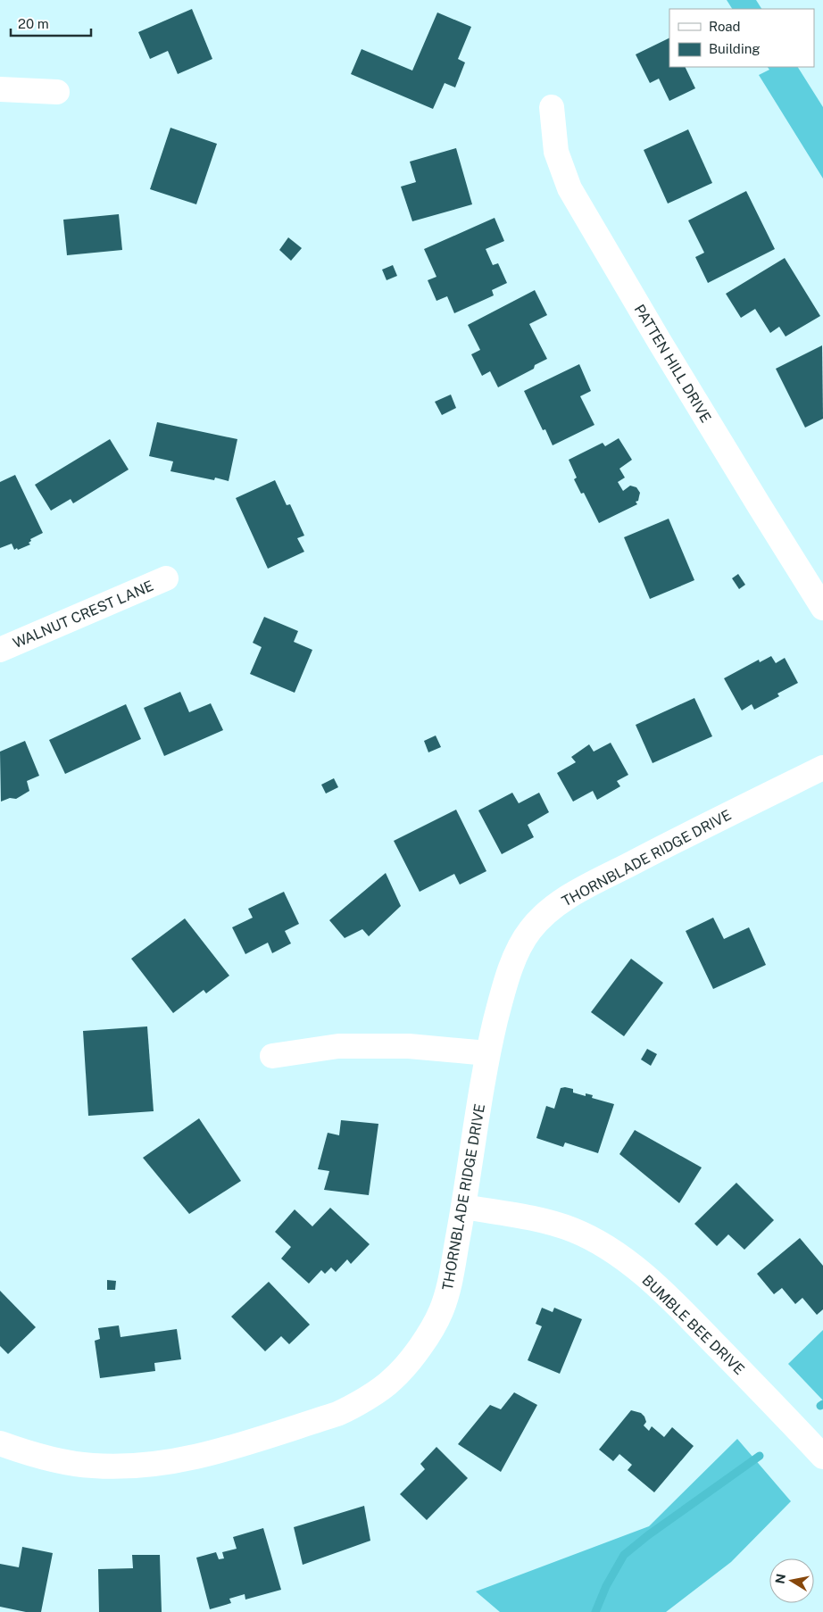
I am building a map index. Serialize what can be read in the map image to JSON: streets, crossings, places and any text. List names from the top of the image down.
{
  "streets": {
    "street": [
      "PATTEN HILL DRIVE",
      "WALNUT CREST LANE",
      "THORNBLADE RIDGE DRIVE",
      "BUMBLE BEE DRIVE"
    ]
  },
  "crossings": [
    ["THORNBLADE RIDGE DRIVE", "BUMBLE BEE DRIVE"]
  ],
  "legend": ["Road", "Building"],
  "scale_bar": "20 m",
  "north": "left"
}
